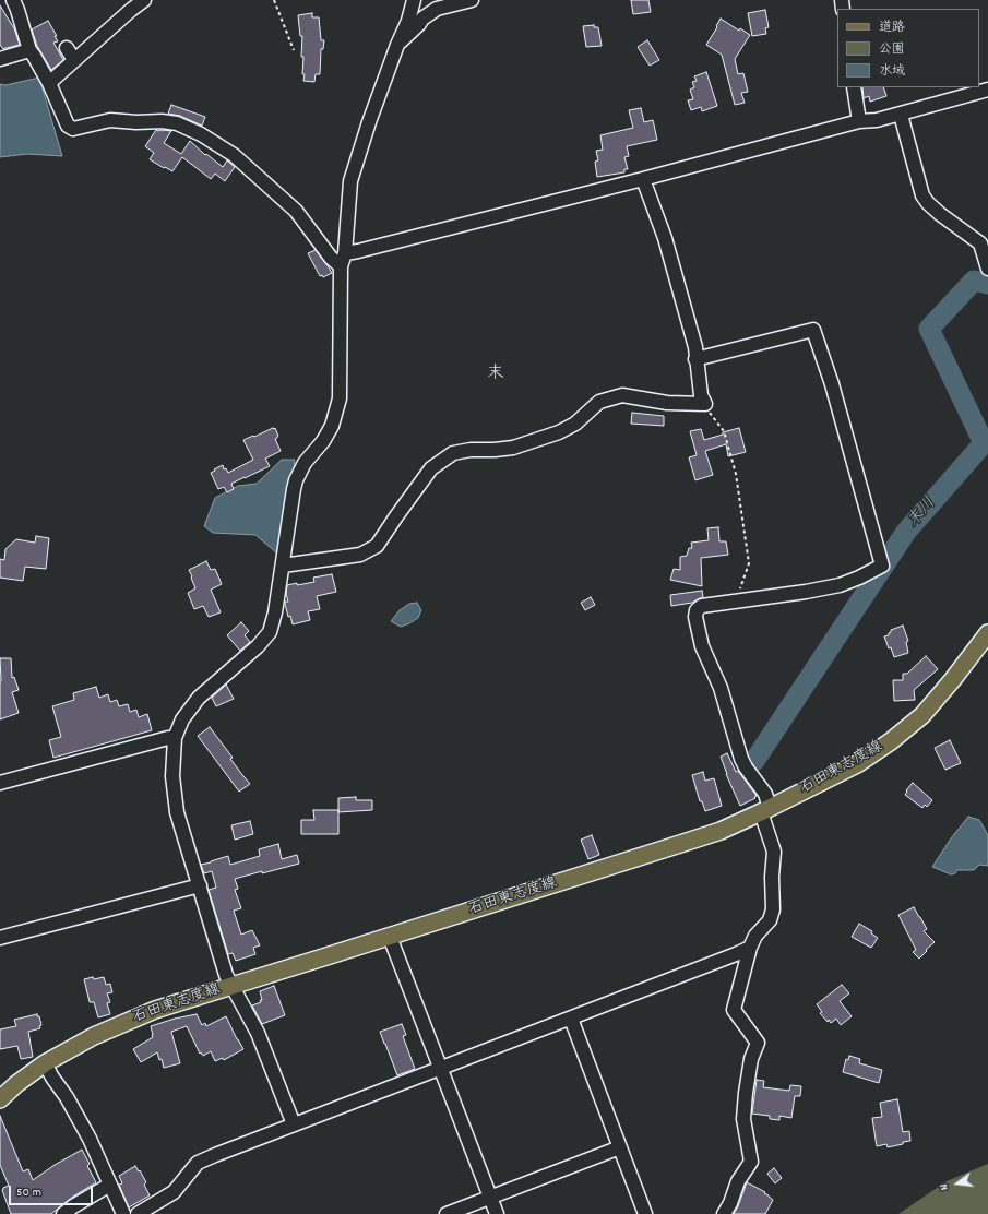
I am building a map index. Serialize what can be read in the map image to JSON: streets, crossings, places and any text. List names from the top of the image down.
{
  "streets": {
    "main road": ["石田東志度線"]
  },
  "districts": ["末"],
  "water": ["末川"],
  "legend": ["道路", "公園", "水域"],
  "scale_bar": "50 m",
  "north": "left"
}
